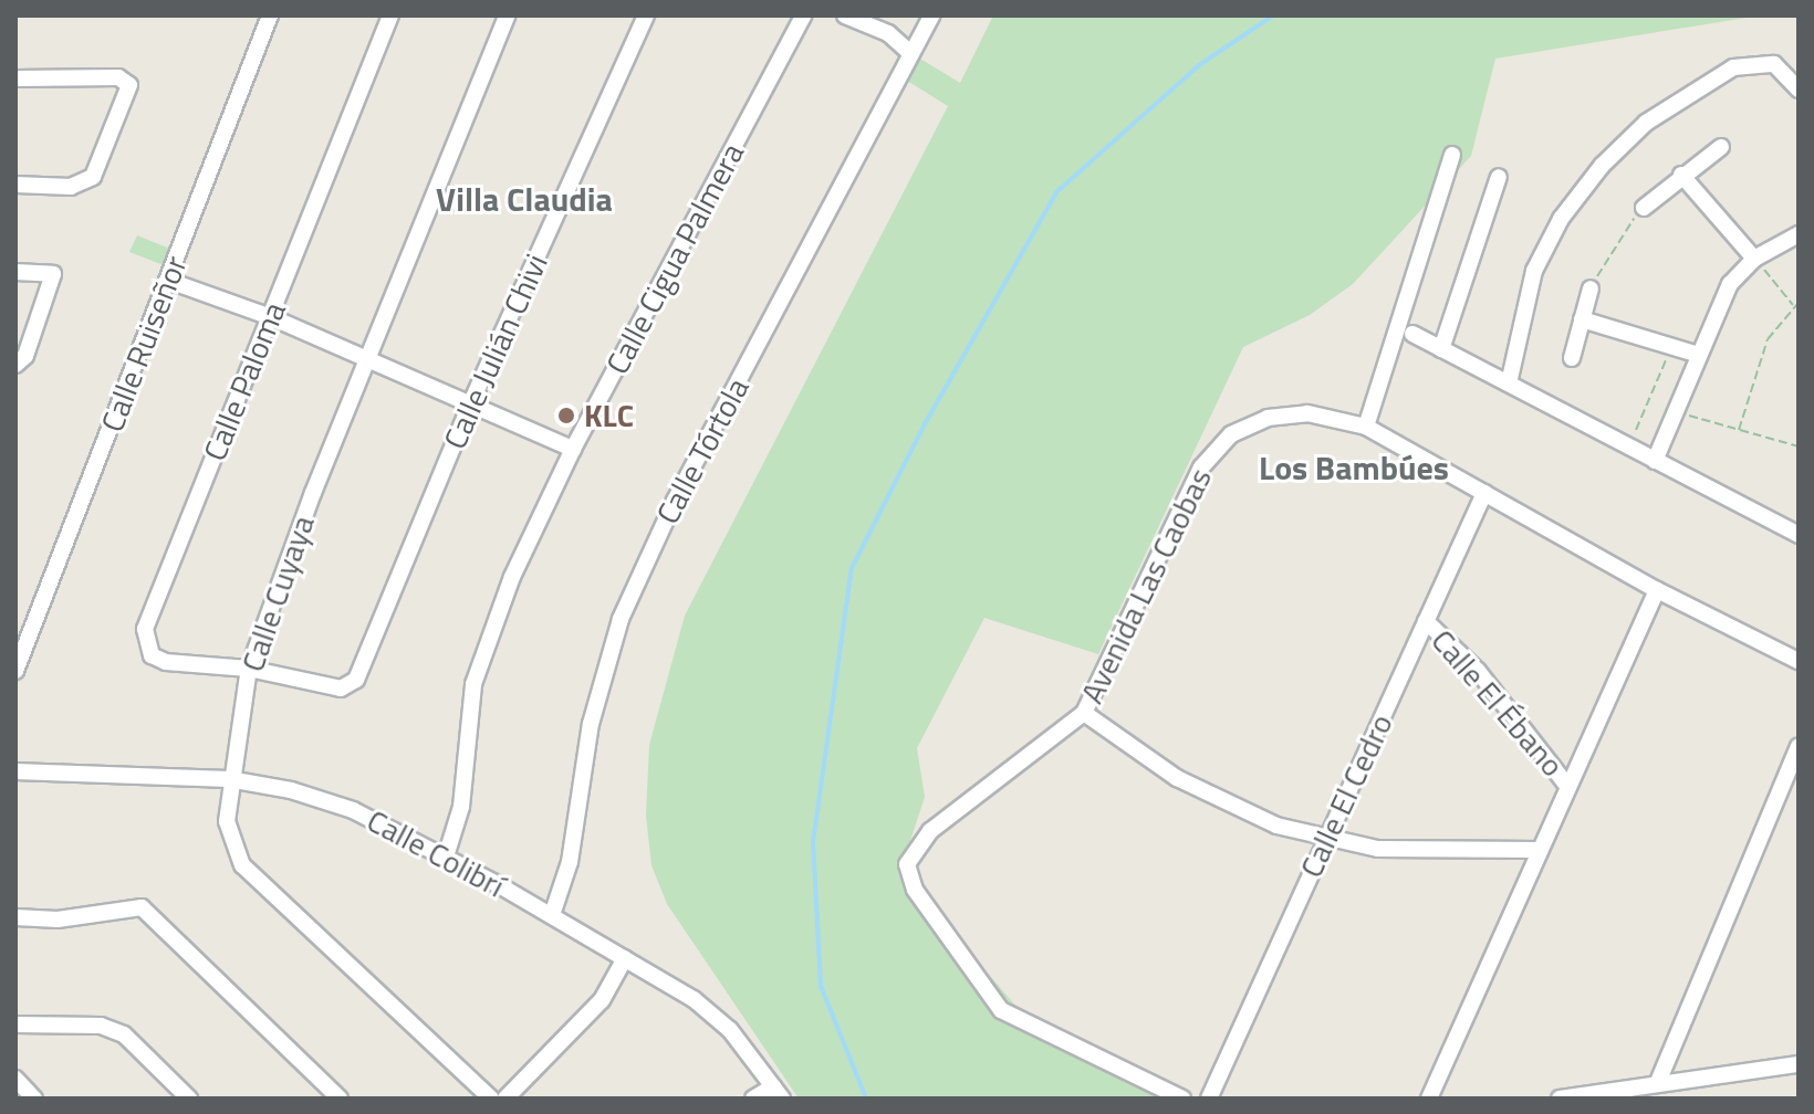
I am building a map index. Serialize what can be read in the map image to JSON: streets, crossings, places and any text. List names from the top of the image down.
{
  "streets": {
    "street": [
      "Calle Cigua Palmera",
      "Calle Ruiseñor",
      "Calle Julián Chivi",
      "Calle Paloma",
      "Calle Tórtola",
      "Avenida Las Caobas",
      "Calle Cuyaya",
      "Calle El Ébano",
      "Calle El Cedro",
      "Calle Colibrí"
    ]
  },
  "crossings": [
    ["Calle Cigua Palmera", "Calle Colibrí"],
    ["Calle Julián Chivi", "Calle Paloma"],
    ["Calle Julián Chivi", "Calle Cuyaya"],
    ["Calle Paloma", "Calle Cuyaya"],
    ["Calle Tórtola", "Calle Colibrí"],
    ["Avenida Las Caobas", "Calle El Cedro"],
    ["Calle Cuyaya", "Calle Colibrí"],
    ["Calle El Ébano", "Calle El Cedro"]
  ],
  "districts": ["Villa Claudia", "Los Bambúes"],
  "places": ["KLC"]
}
